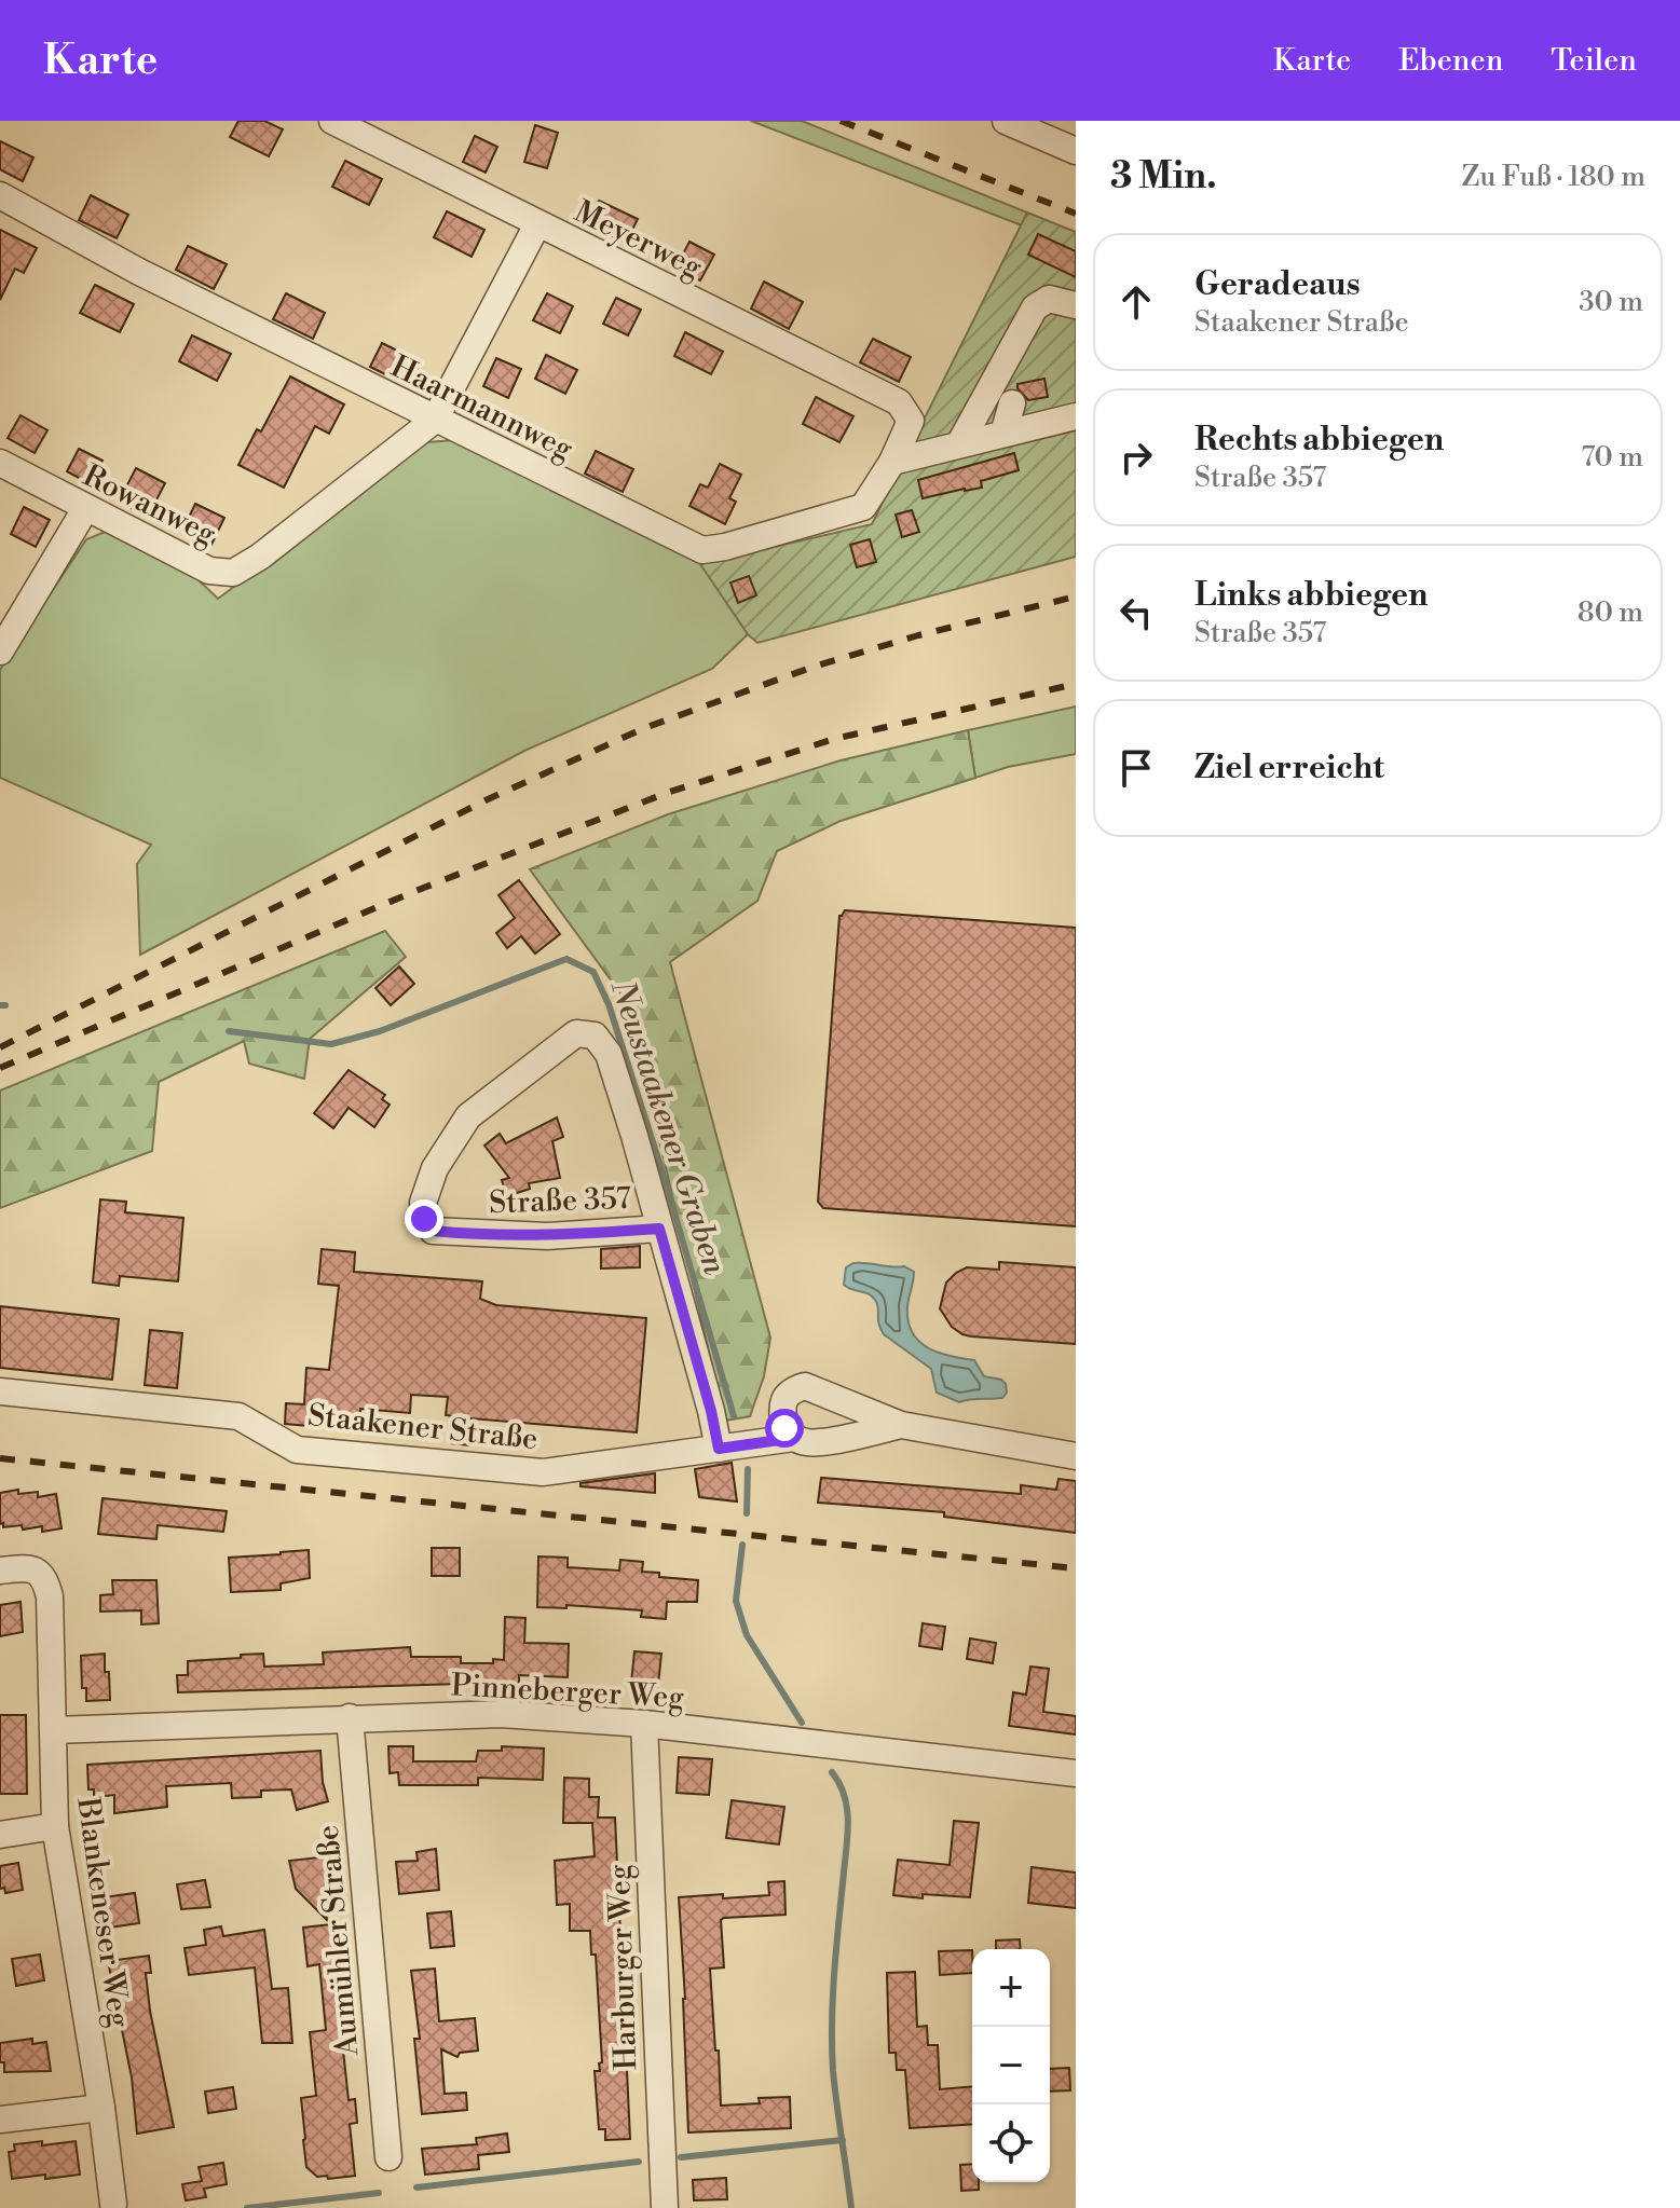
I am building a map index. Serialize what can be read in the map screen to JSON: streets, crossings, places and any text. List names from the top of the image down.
{
  "streets": {
    "street": [
      "Meyerweg",
      "Haarmannweg",
      "Rowanweg",
      "Straße 357",
      "Staakener Straße",
      "Pinneberger Weg",
      "Blankeneser Weg",
      "Aumühler Straße",
      "Harburger Weg"
    ]
  },
  "crossings": [
    ["Meyerweg", "Haarmannweg"],
    ["Haarmannweg", "Rowanweg"],
    ["Straße 357", "Staakener Straße"],
    ["Pinneberger Weg", "Blankeneser Weg"],
    ["Pinneberger Weg", "Aumühler Straße"],
    ["Pinneberger Weg", "Harburger Weg"]
  ],
  "water": ["Neustaakener Graben"],
  "page": {
    "header": "Karte",
    "nav": ["Karte", "Ebenen", "Teilen"],
    "heading": ["3 Min.", "Zu Fuß · 180 m"],
    "list": [
      ["Geradeaus", "Staakener Straße", "30 m"],
      ["Rechts abbiegen", "Straße 357", "70 m"],
      ["Links abbiegen", "Straße 357", "80 m"],
      "Ziel erreicht"
    ],
    "map_buttons": ["+", "−"]
  }
}
